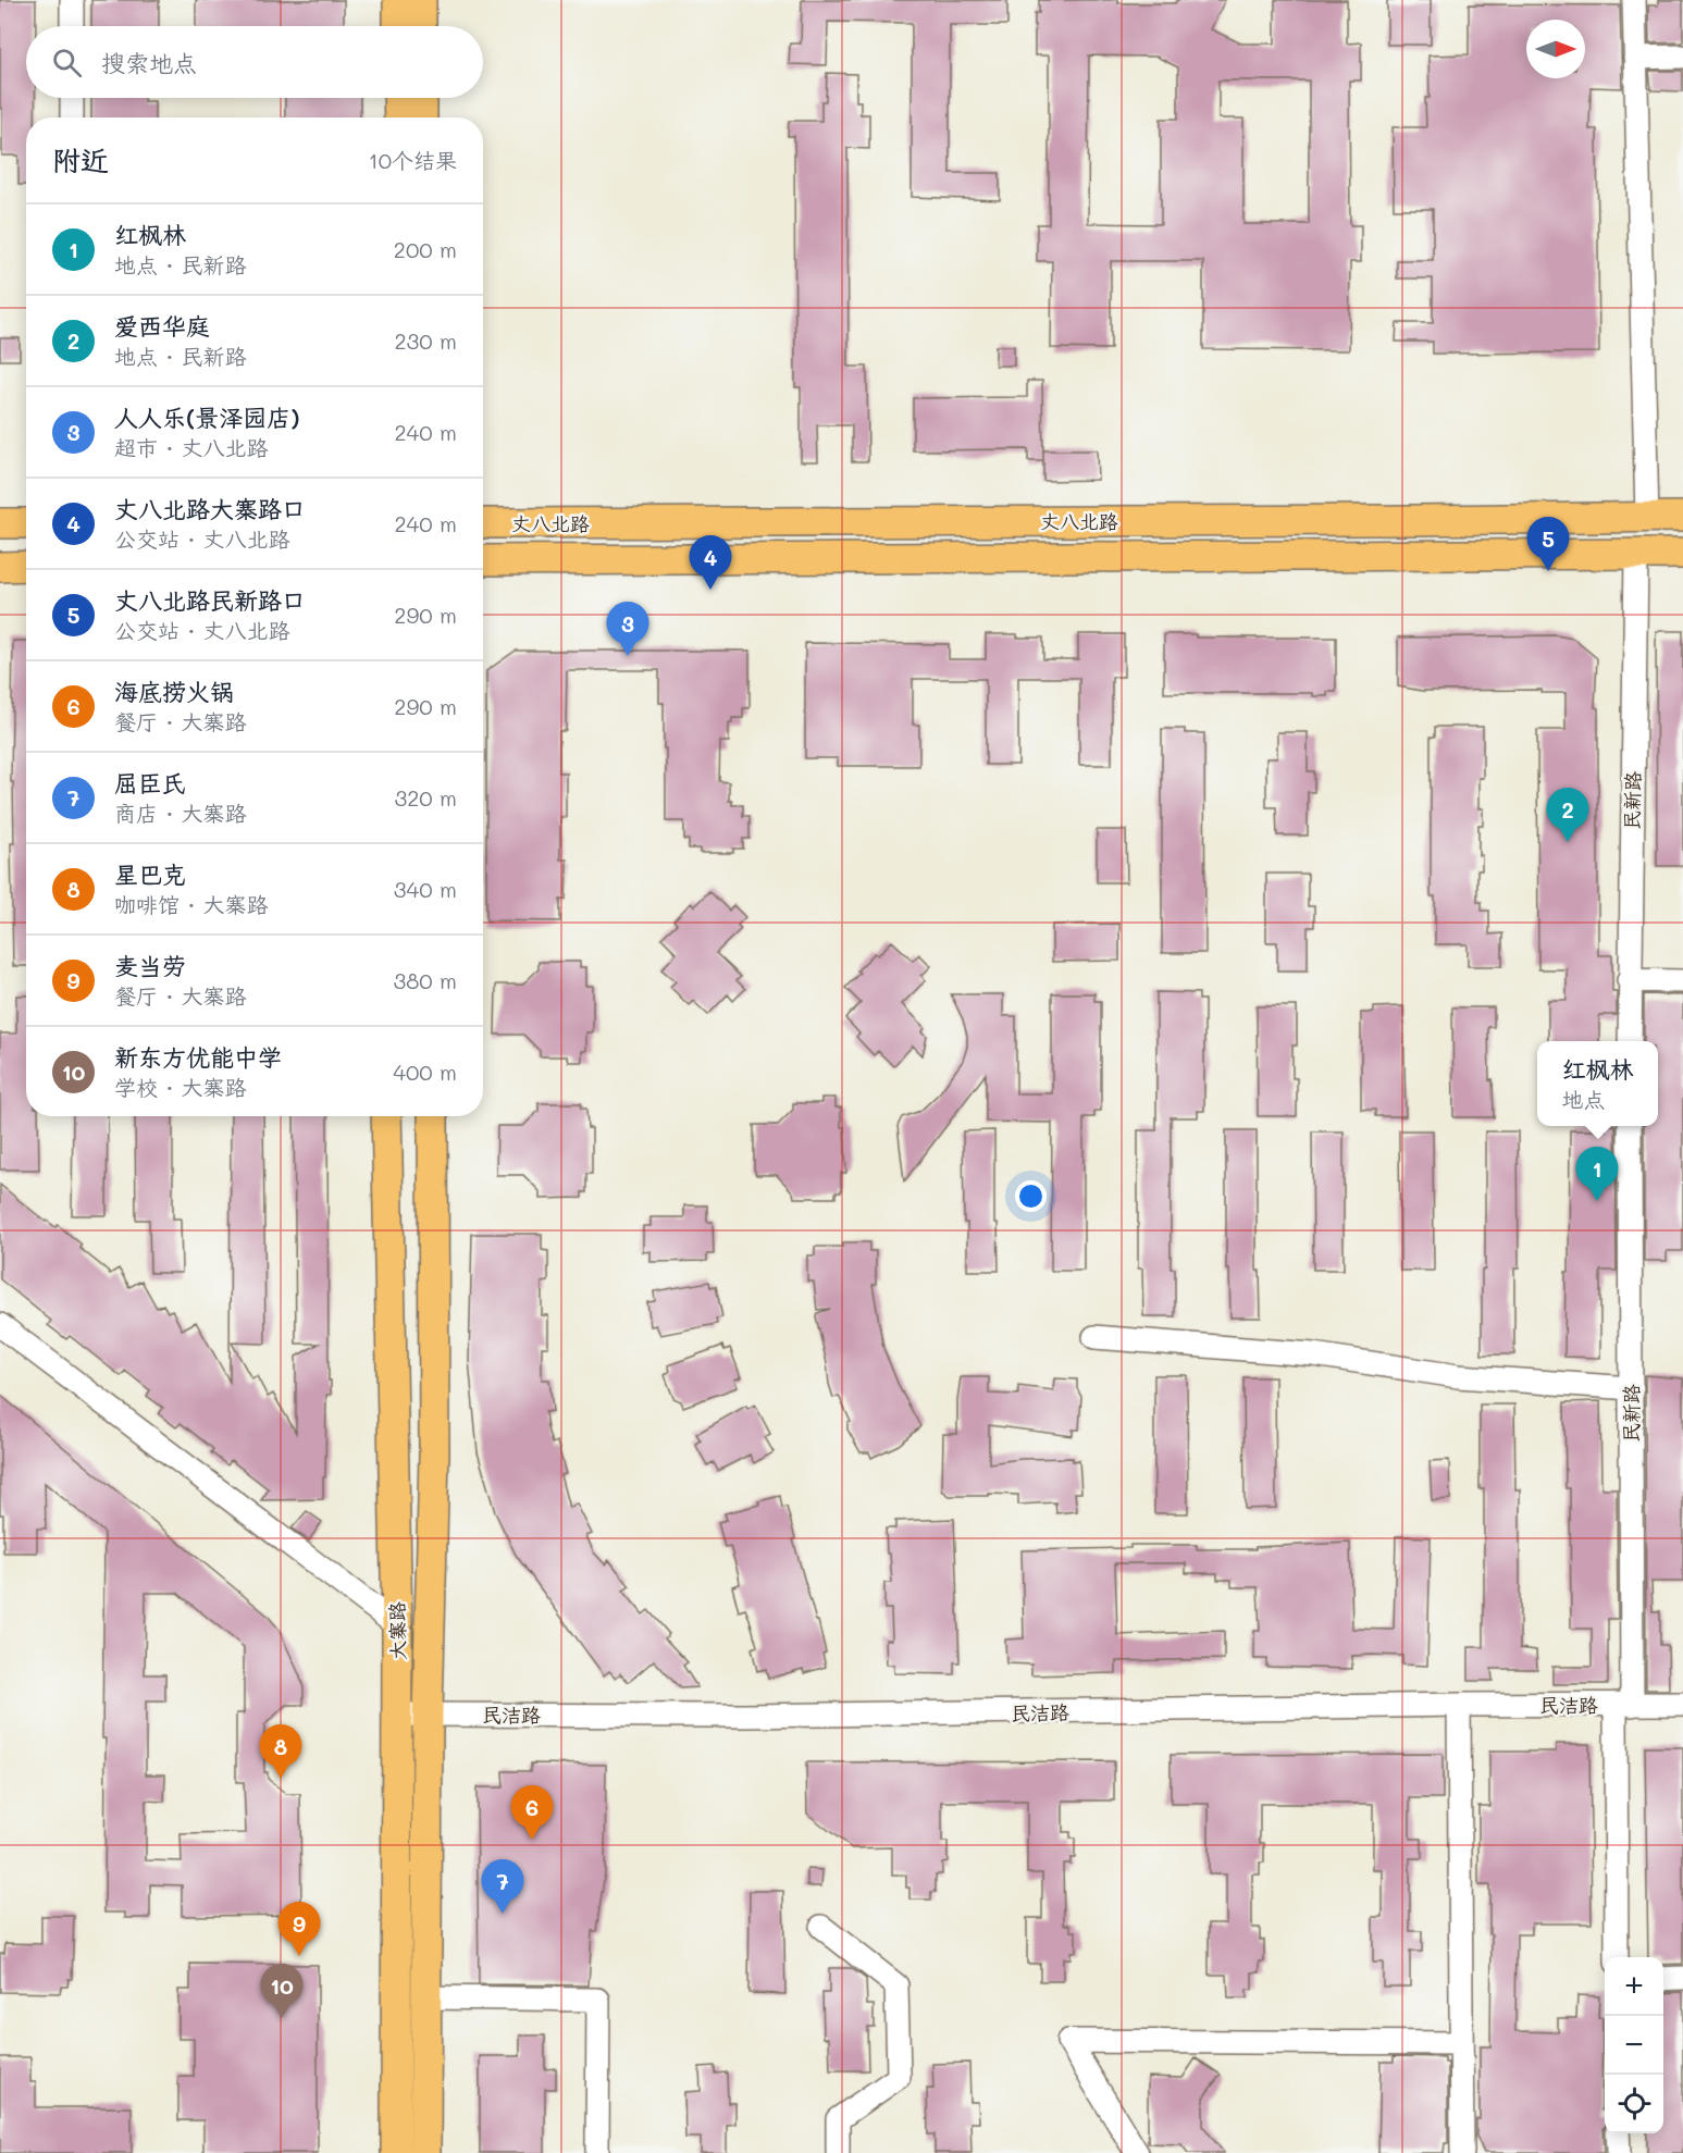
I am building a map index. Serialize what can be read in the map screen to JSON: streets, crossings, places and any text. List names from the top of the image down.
{
  "streets": {
    "main road": ["丈八北路", "大寨路"],
    "street": ["民新路", "民洁路"]
  },
  "crossings": [
    ["丈八北路", "民新路"],
    ["民新路", "民洁路"],
    ["大寨路", "民洁路"]
  ],
  "north": "right",
  "page": {
    "search": "搜索地点",
    "heading": ["附近", "10个结果"],
    "list": [
      {
        "mark": "1",
        "name": "红枫林",
        "note": "地点 · 民新路",
        "value": "200 m"
      },
      {
        "mark": "2",
        "name": "爱西华庭",
        "note": "地点 · 民新路",
        "value": "230 m"
      },
      {
        "mark": "3",
        "name": "人人乐(景泽园店)",
        "note": "超市 · 丈八北路",
        "value": "240 m"
      },
      {
        "mark": "4",
        "name": "丈八北路大寨路口",
        "note": "公交站 · 丈八北路",
        "value": "240 m"
      },
      {
        "mark": "5",
        "name": "丈八北路民新路口",
        "note": "公交站 · 丈八北路",
        "value": "290 m"
      },
      {
        "mark": "6",
        "name": "海底捞火锅",
        "note": "餐厅 · 大寨路",
        "value": "290 m"
      },
      {
        "mark": "7",
        "name": "屈臣氏",
        "note": "商店 · 大寨路",
        "value": "320 m"
      },
      {
        "mark": "8",
        "name": "星巴克",
        "note": "咖啡馆 · 大寨路",
        "value": "340 m"
      },
      {
        "mark": "9",
        "name": "麦当劳",
        "note": "餐厅 · 大寨路",
        "value": "380 m"
      },
      {
        "mark": "10",
        "name": "新东方优能中学",
        "note": "学校 · 大寨路",
        "value": "400 m"
      }
    ],
    "pins": [
      "5",
      "4",
      "3",
      "2",
      "1",
      "8",
      "6",
      "7",
      "9",
      "10"
    ],
    "popup": ["红枫林", "地点"],
    "map_buttons": ["+", "−"]
  }
}
